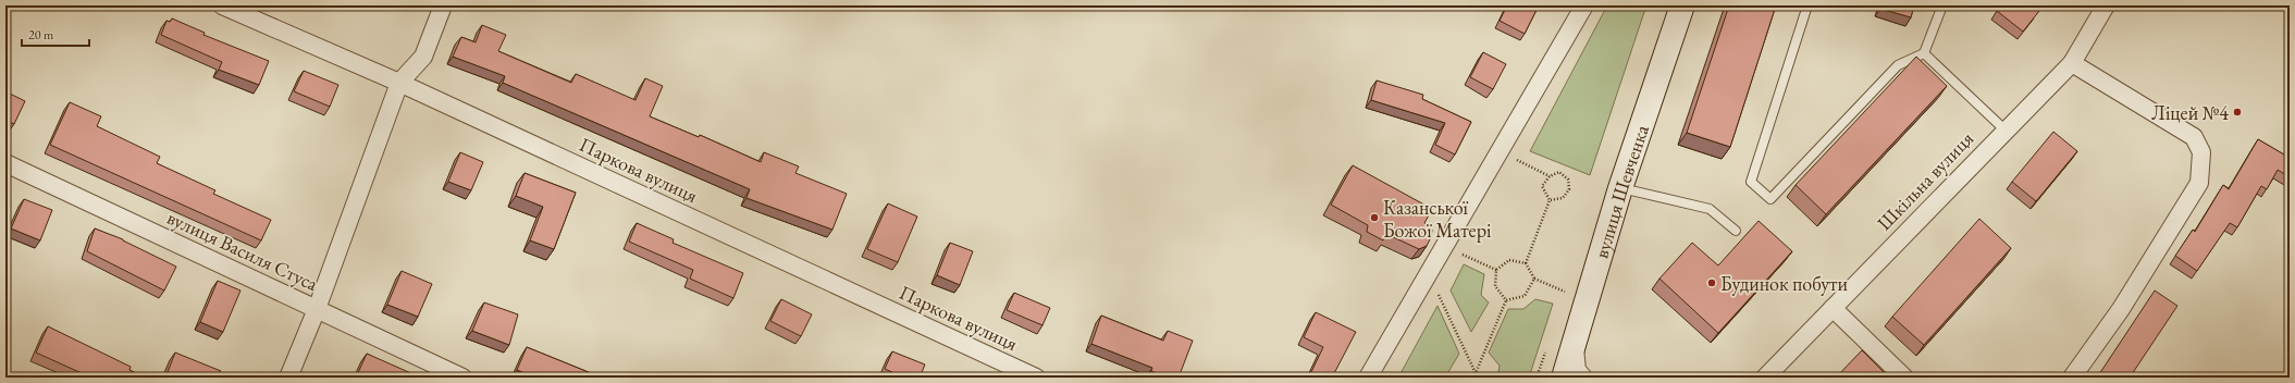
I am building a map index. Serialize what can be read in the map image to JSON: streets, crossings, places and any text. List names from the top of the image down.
{
  "streets": {
    "main road": ["вулиця Шевченка"],
    "street": ["Паркова вулиця", "Шкільна вулиця", "вулиця Василя Стуса"]
  },
  "places": ["Ліцей №4", "Казанської Божої Матері", "Будинок побути"],
  "scale_bar": "20 m"
}
